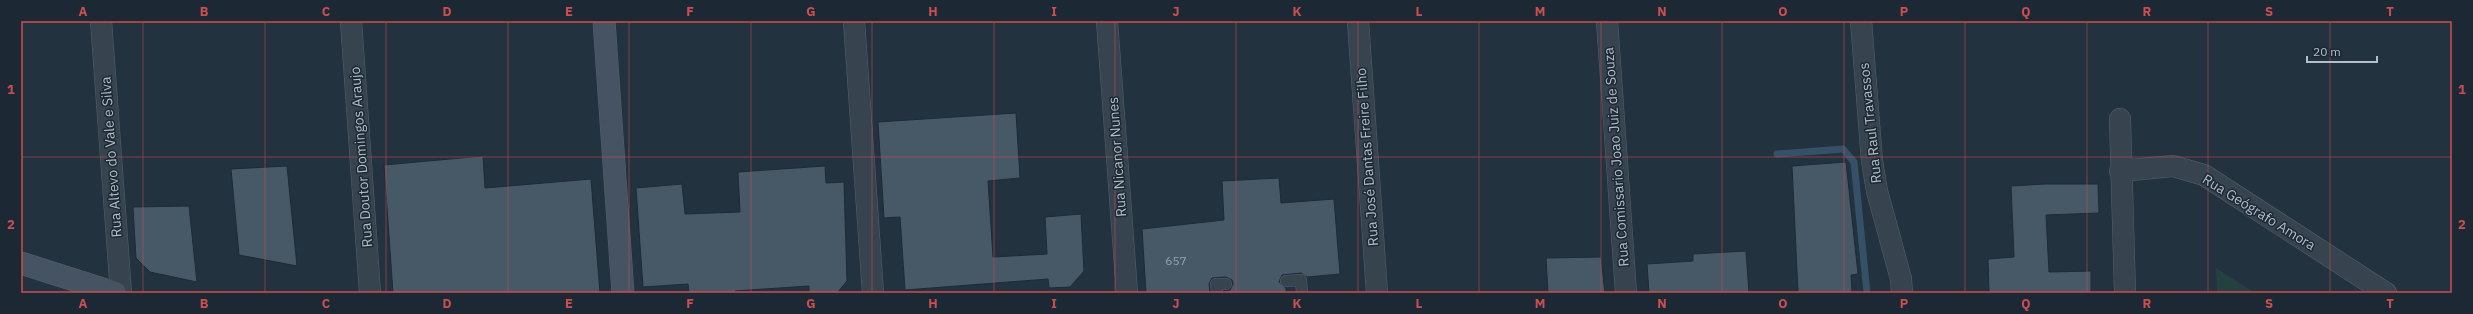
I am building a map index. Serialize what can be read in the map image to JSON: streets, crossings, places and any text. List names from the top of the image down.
{
  "streets": {
    "street": [
      "Rua Raul Travassos",
      "Rua Altevo do Vale e Silva",
      "Rua Doutor Domingos Araujo",
      "Rua Nicanor Nunes",
      "Rua José Dantas Freire Filho",
      "Rua Comissario Joao Juiz de Souza",
      "Rua Geógrafo Amora"
    ]
  },
  "house_numbers": ["657"],
  "scale_bar": "20 m",
  "grid": {
    "columns": [
      "A",
      "B",
      "C",
      "D",
      "E",
      "F",
      "G",
      "H",
      "I",
      "J",
      "K",
      "L",
      "M",
      "N",
      "O",
      "P",
      "Q",
      "R",
      "S",
      "T"
    ],
    "rows": ["1", "2"]
  }
}
